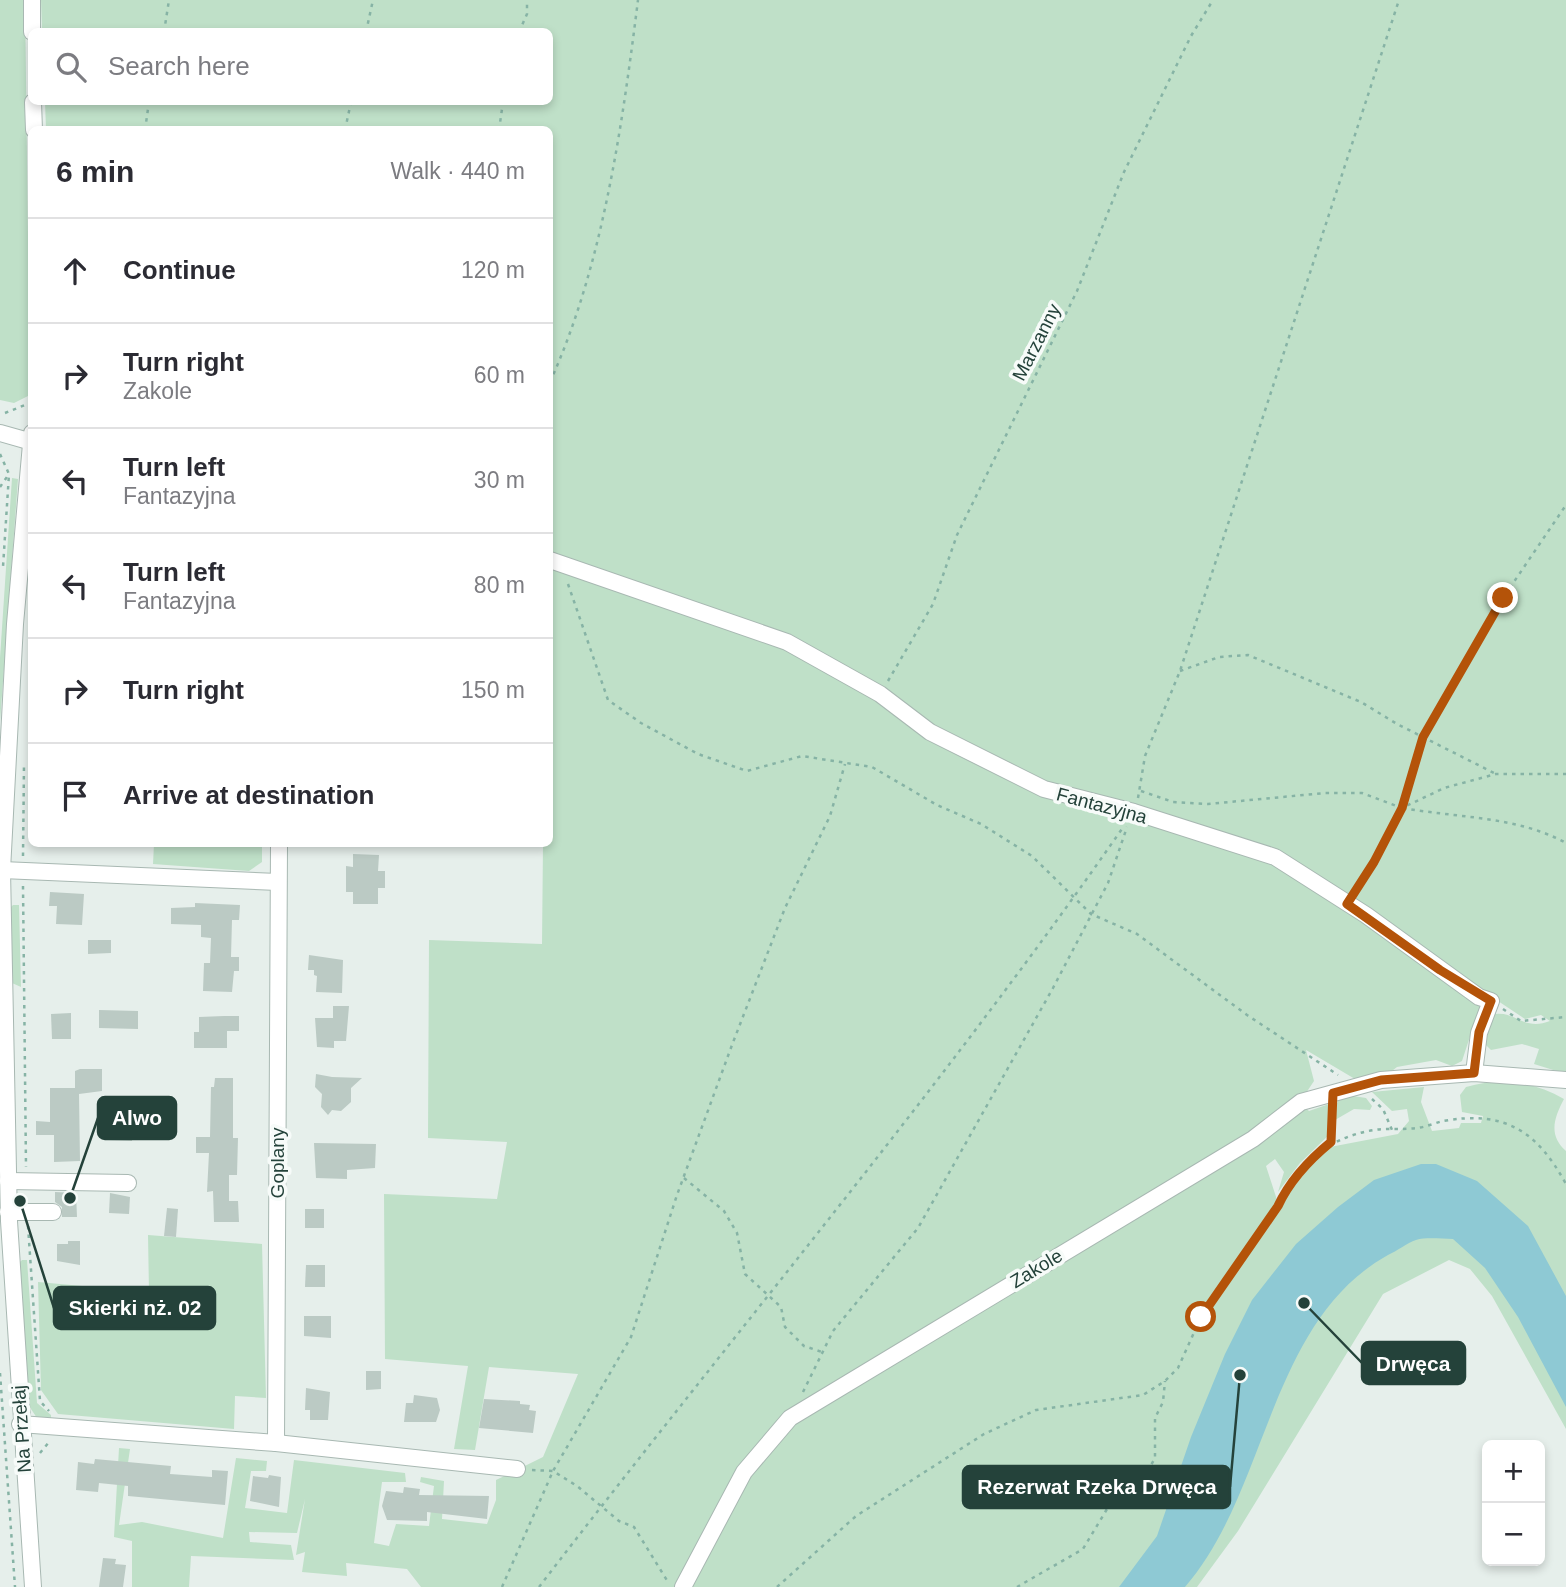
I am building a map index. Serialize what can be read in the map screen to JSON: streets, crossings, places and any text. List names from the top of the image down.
{
  "streets": {
    "street": [
      "Fantazyjna",
      "Goplany",
      "Zakole",
      "Na Przełaj"
    ],
    "path": ["Marzanny"]
  },
  "crossings": [
    ["Marzanny", "Fantazyjna"]
  ],
  "places": [
    "Alwo",
    "Skierki nż. 02",
    "Drwęca",
    "Rezerwat Rzeka Drwęca"
  ],
  "page": {
    "search": "Search here",
    "heading": ["6 min", "Walk · 440 m"],
    "list": [
      ["Continue", "120 m"],
      ["Turn right", "Zakole", "60 m"],
      ["Turn left", "Fantazyjna", "30 m"],
      ["Turn left", "Fantazyjna", "80 m"],
      ["Turn right", "150 m"],
      "Arrive at destination"
    ],
    "map_buttons": ["+", "−"]
  }
}
